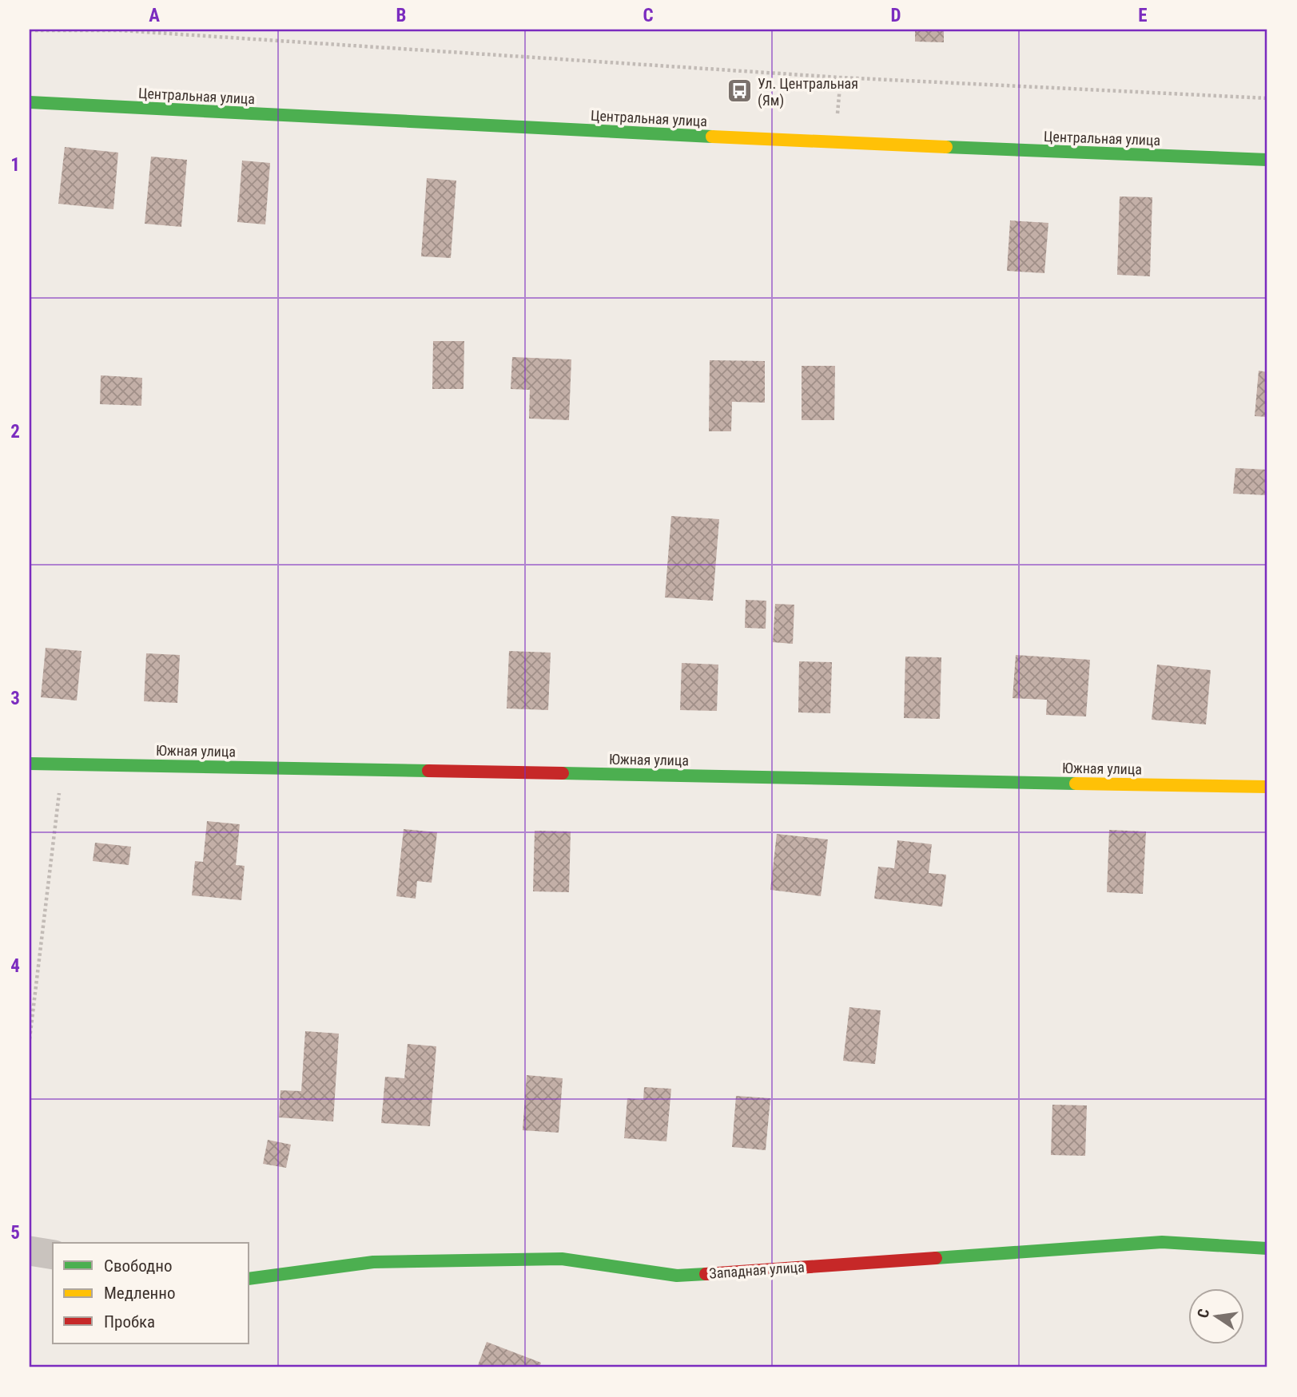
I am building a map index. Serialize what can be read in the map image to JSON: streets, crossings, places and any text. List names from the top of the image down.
{
  "streets": {
    "street": ["Центральная улица", "Южная улица", "Западная улица"]
  },
  "places": {
    "bus stop": ["Ул. Центральная (Ям)"]
  },
  "legend": ["Свободно", "Медленно", "Пробка"],
  "north": "left",
  "grid": {
    "columns": [
      "A",
      "B",
      "C",
      "D",
      "E"
    ],
    "rows": [
      "1",
      "2",
      "3",
      "4",
      "5"
    ]
  }
}
